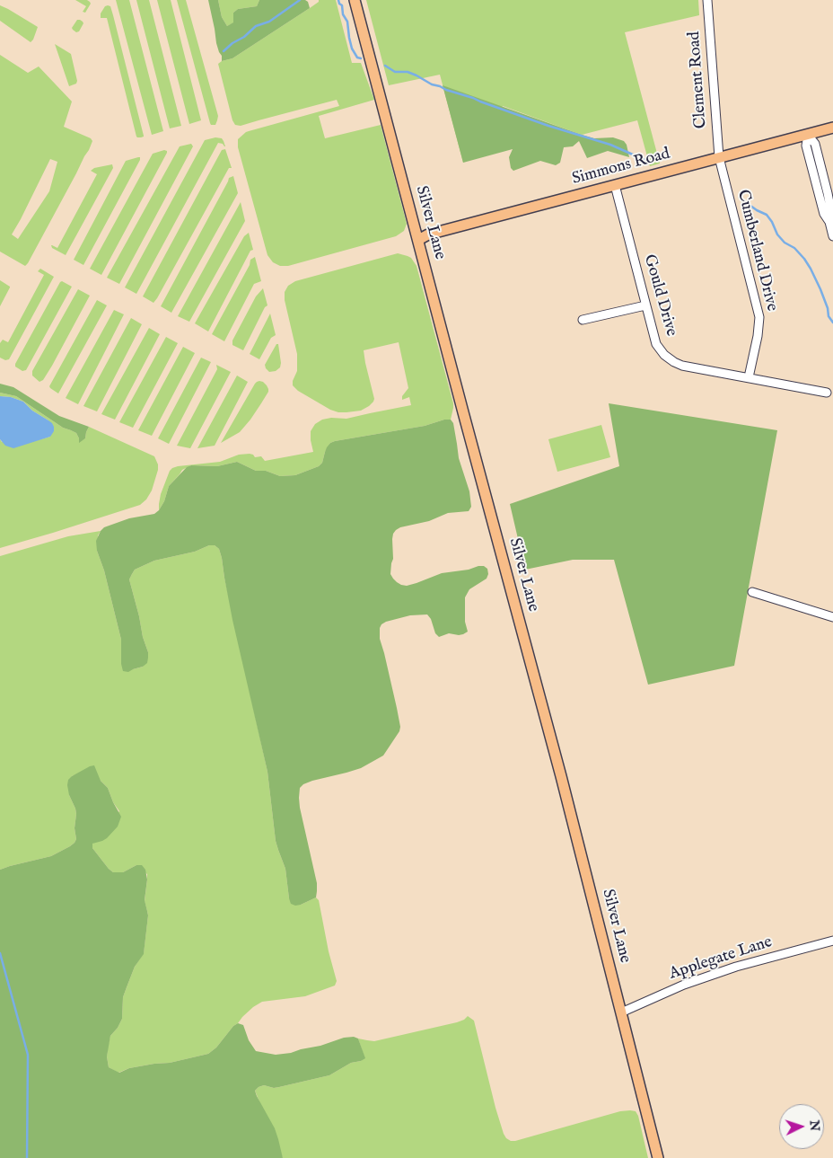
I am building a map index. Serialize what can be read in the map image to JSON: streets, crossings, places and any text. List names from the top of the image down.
{
  "streets": {
    "main road": ["Simmons Road", "Silver Lane"],
    "street": [
      "Clement Road",
      "Cumberland Drive",
      "Gould Drive",
      "Applegate Lane"
    ]
  },
  "crossings": [
    ["Clement Road", "Simmons Road"],
    ["Clement Road", "Cumberland Drive"],
    ["Simmons Road", "Silver Lane"],
    ["Simmons Road", "Cumberland Drive"],
    ["Simmons Road", "Gould Drive"],
    ["Silver Lane", "Applegate Lane"],
    ["Cumberland Drive", "Gould Drive"]
  ],
  "north": "right"
}
